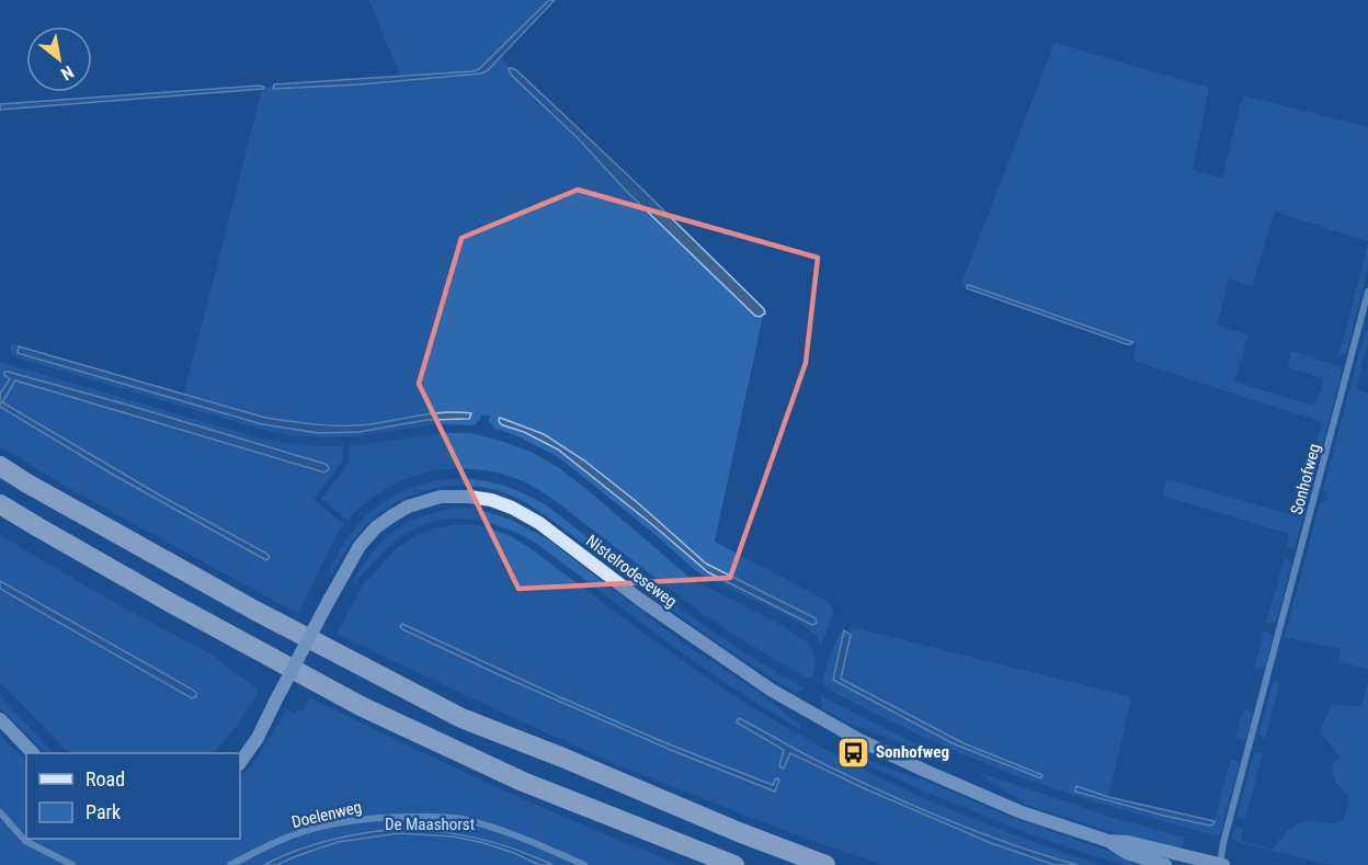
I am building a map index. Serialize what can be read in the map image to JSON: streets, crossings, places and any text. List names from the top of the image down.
{
  "streets": {
    "street": ["Sonhofweg", "Nistelrodeseweg", "Doelenweg"]
  },
  "crossings": [
    ["Sonhofweg", "Nistelrodeseweg"]
  ],
  "parks": ["De Maashorst"],
  "places": {
    "bus stop": ["Sonhofweg"]
  },
  "legend": ["Road", "Park"],
  "north": "bottom right"
}
